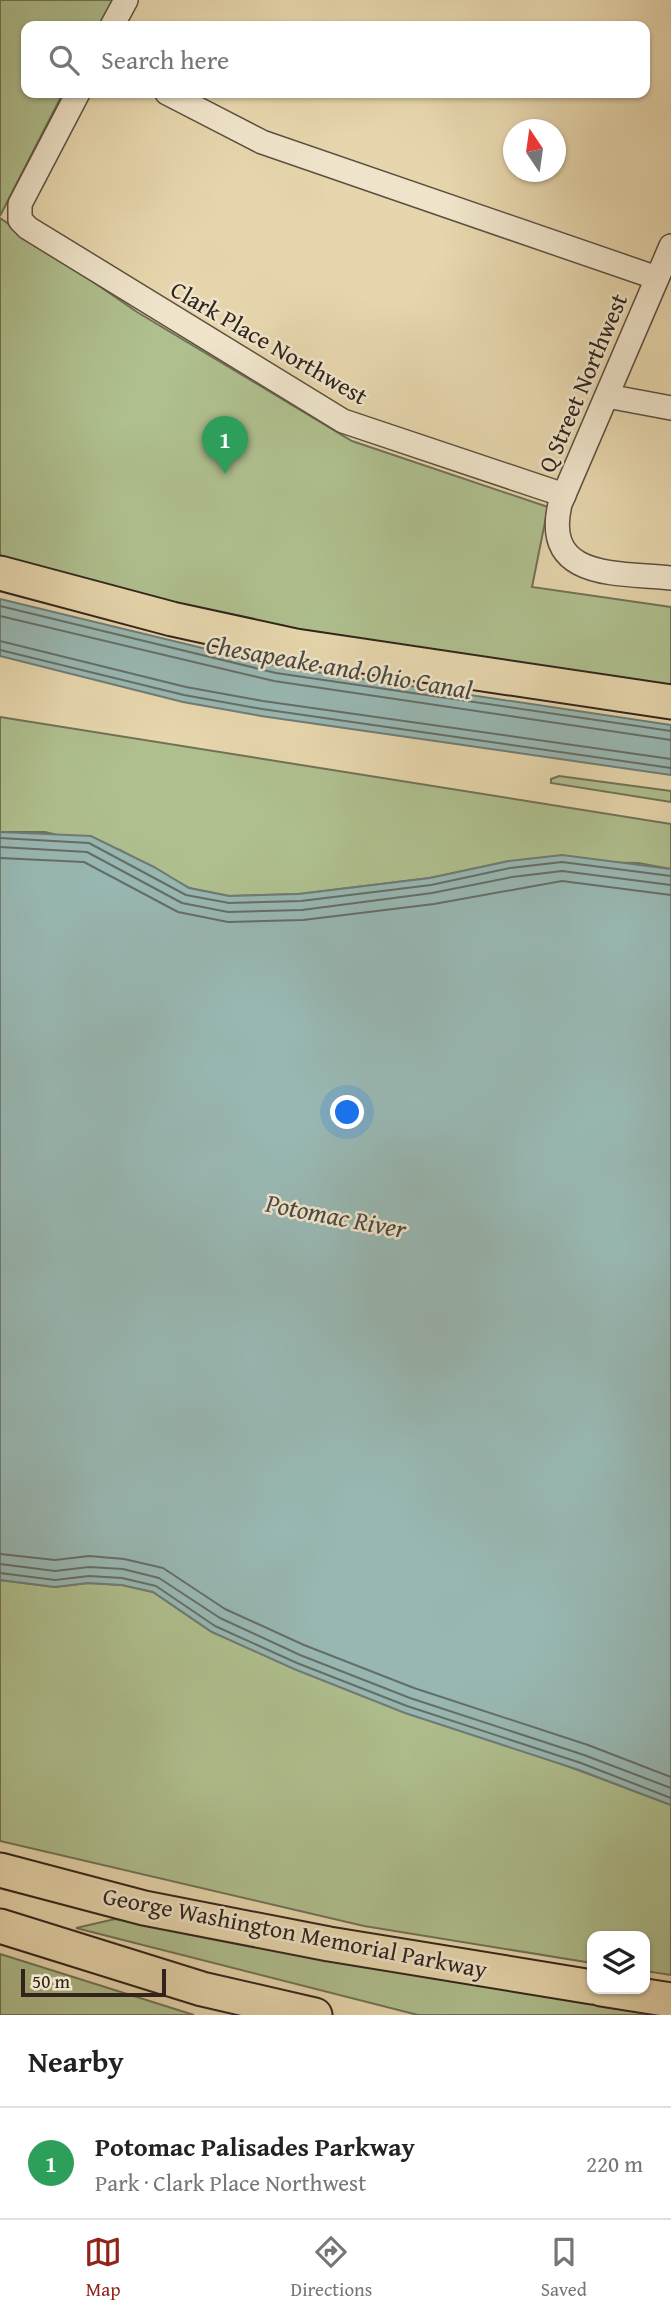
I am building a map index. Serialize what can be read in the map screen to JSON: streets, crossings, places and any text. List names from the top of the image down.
{
  "streets": {
    "highway": ["George Washington Memorial Parkway"],
    "street": ["Clark Place Northwest", "Q Street Northwest"]
  },
  "crossings": [
    ["Clark Place Northwest", "Q Street Northwest"]
  ],
  "water": ["Chesapeake and Ohio Canal", "Potomac River"],
  "scale_bar": "50 m",
  "north": "top",
  "page": {
    "search": "Search here",
    "pins": "1",
    "scale": "50 m",
    "heading": "Nearby",
    "list": [
      {
        "mark": "1",
        "name": "Potomac Palisades Parkway",
        "note": "Park · Clark Place Northwest",
        "value": "220 m"
      }
    ],
    "nav": ["Map", "Directions", "Saved"]
  }
}
